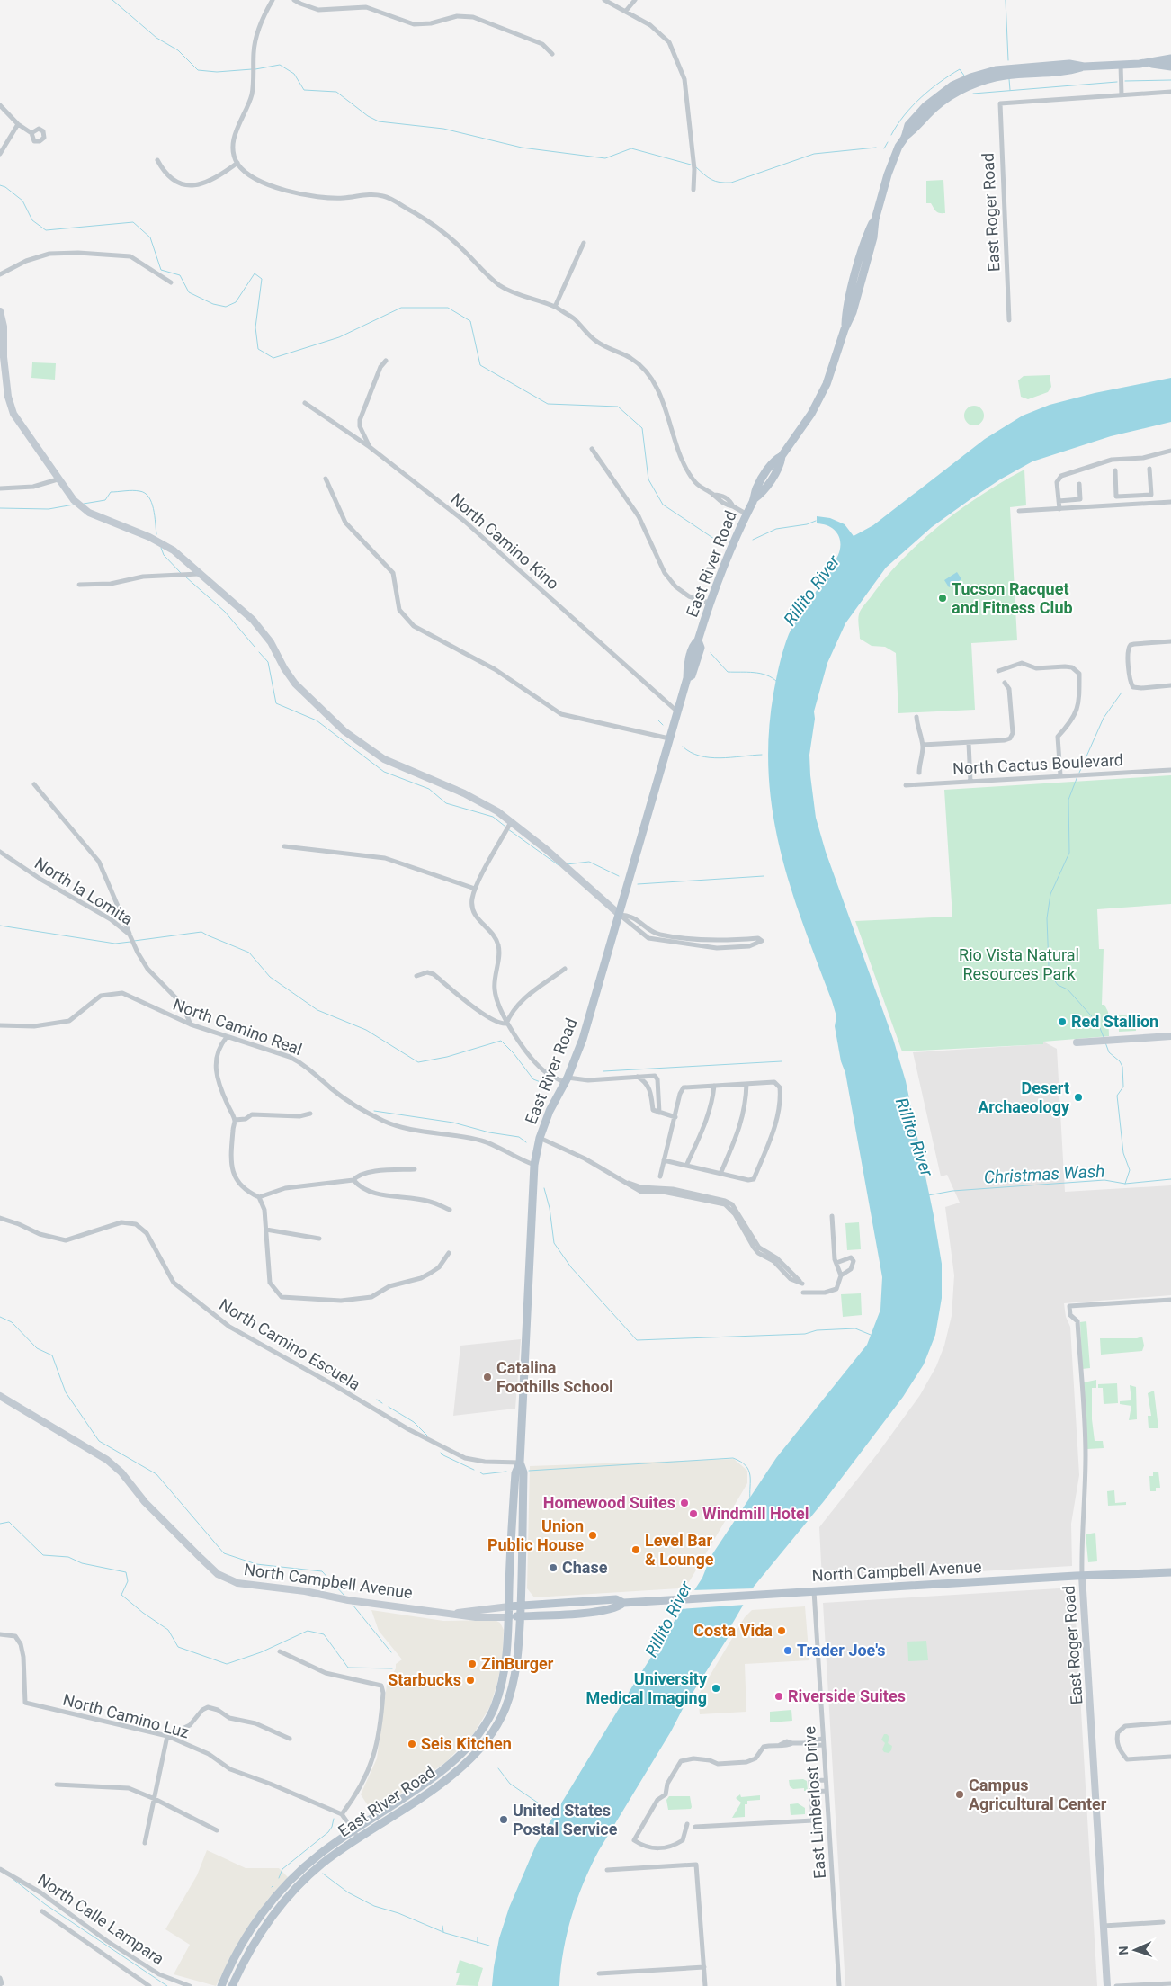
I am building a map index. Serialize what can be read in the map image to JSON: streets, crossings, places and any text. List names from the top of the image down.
{
  "streets": {
    "main road": ["East River Road", "North Campbell Avenue"],
    "street": [
      "East Roger Road",
      "North Camino Kino",
      "North Cactus Boulevard",
      "North la Lomita",
      "North Camino Real",
      "North Camino Escuela",
      "North Camino Luz",
      "East Limberlost Drive",
      "North Calle Lampara"
    ]
  },
  "crossings": [
    ["East Roger Road", "North Campbell Avenue"],
    ["North Camino Kino", "East River Road"],
    ["East River Road", "North Camino Real"],
    ["East River Road", "North Camino Escuela"],
    ["East River Road", "North Campbell Avenue"],
    ["East River Road", "North Camino Luz"],
    ["North la Lomita", "North Camino Real"],
    ["North Campbell Avenue", "East Limberlost Drive"]
  ],
  "water": ["Rillito River", "Christmas Wash"],
  "parks": ["Rio Vista Natural Resources Park"],
  "places": [
    "Tucson Racquet and Fitness Club",
    "Red Stallion",
    "Desert Archaeology",
    "Catalina Foothills School",
    "Homewood Suites",
    "Windmill Hotel",
    "Union Public House",
    "Level Bar & Lounge",
    "Chase",
    "Costa Vida",
    "Trader Joe's",
    "ZinBurger",
    "Starbucks",
    "University Medical Imaging",
    "Riverside Suites",
    "Seis Kitchen",
    "Campus Agricultural Center",
    "United States Postal Service"
  ],
  "north": "left"
}
